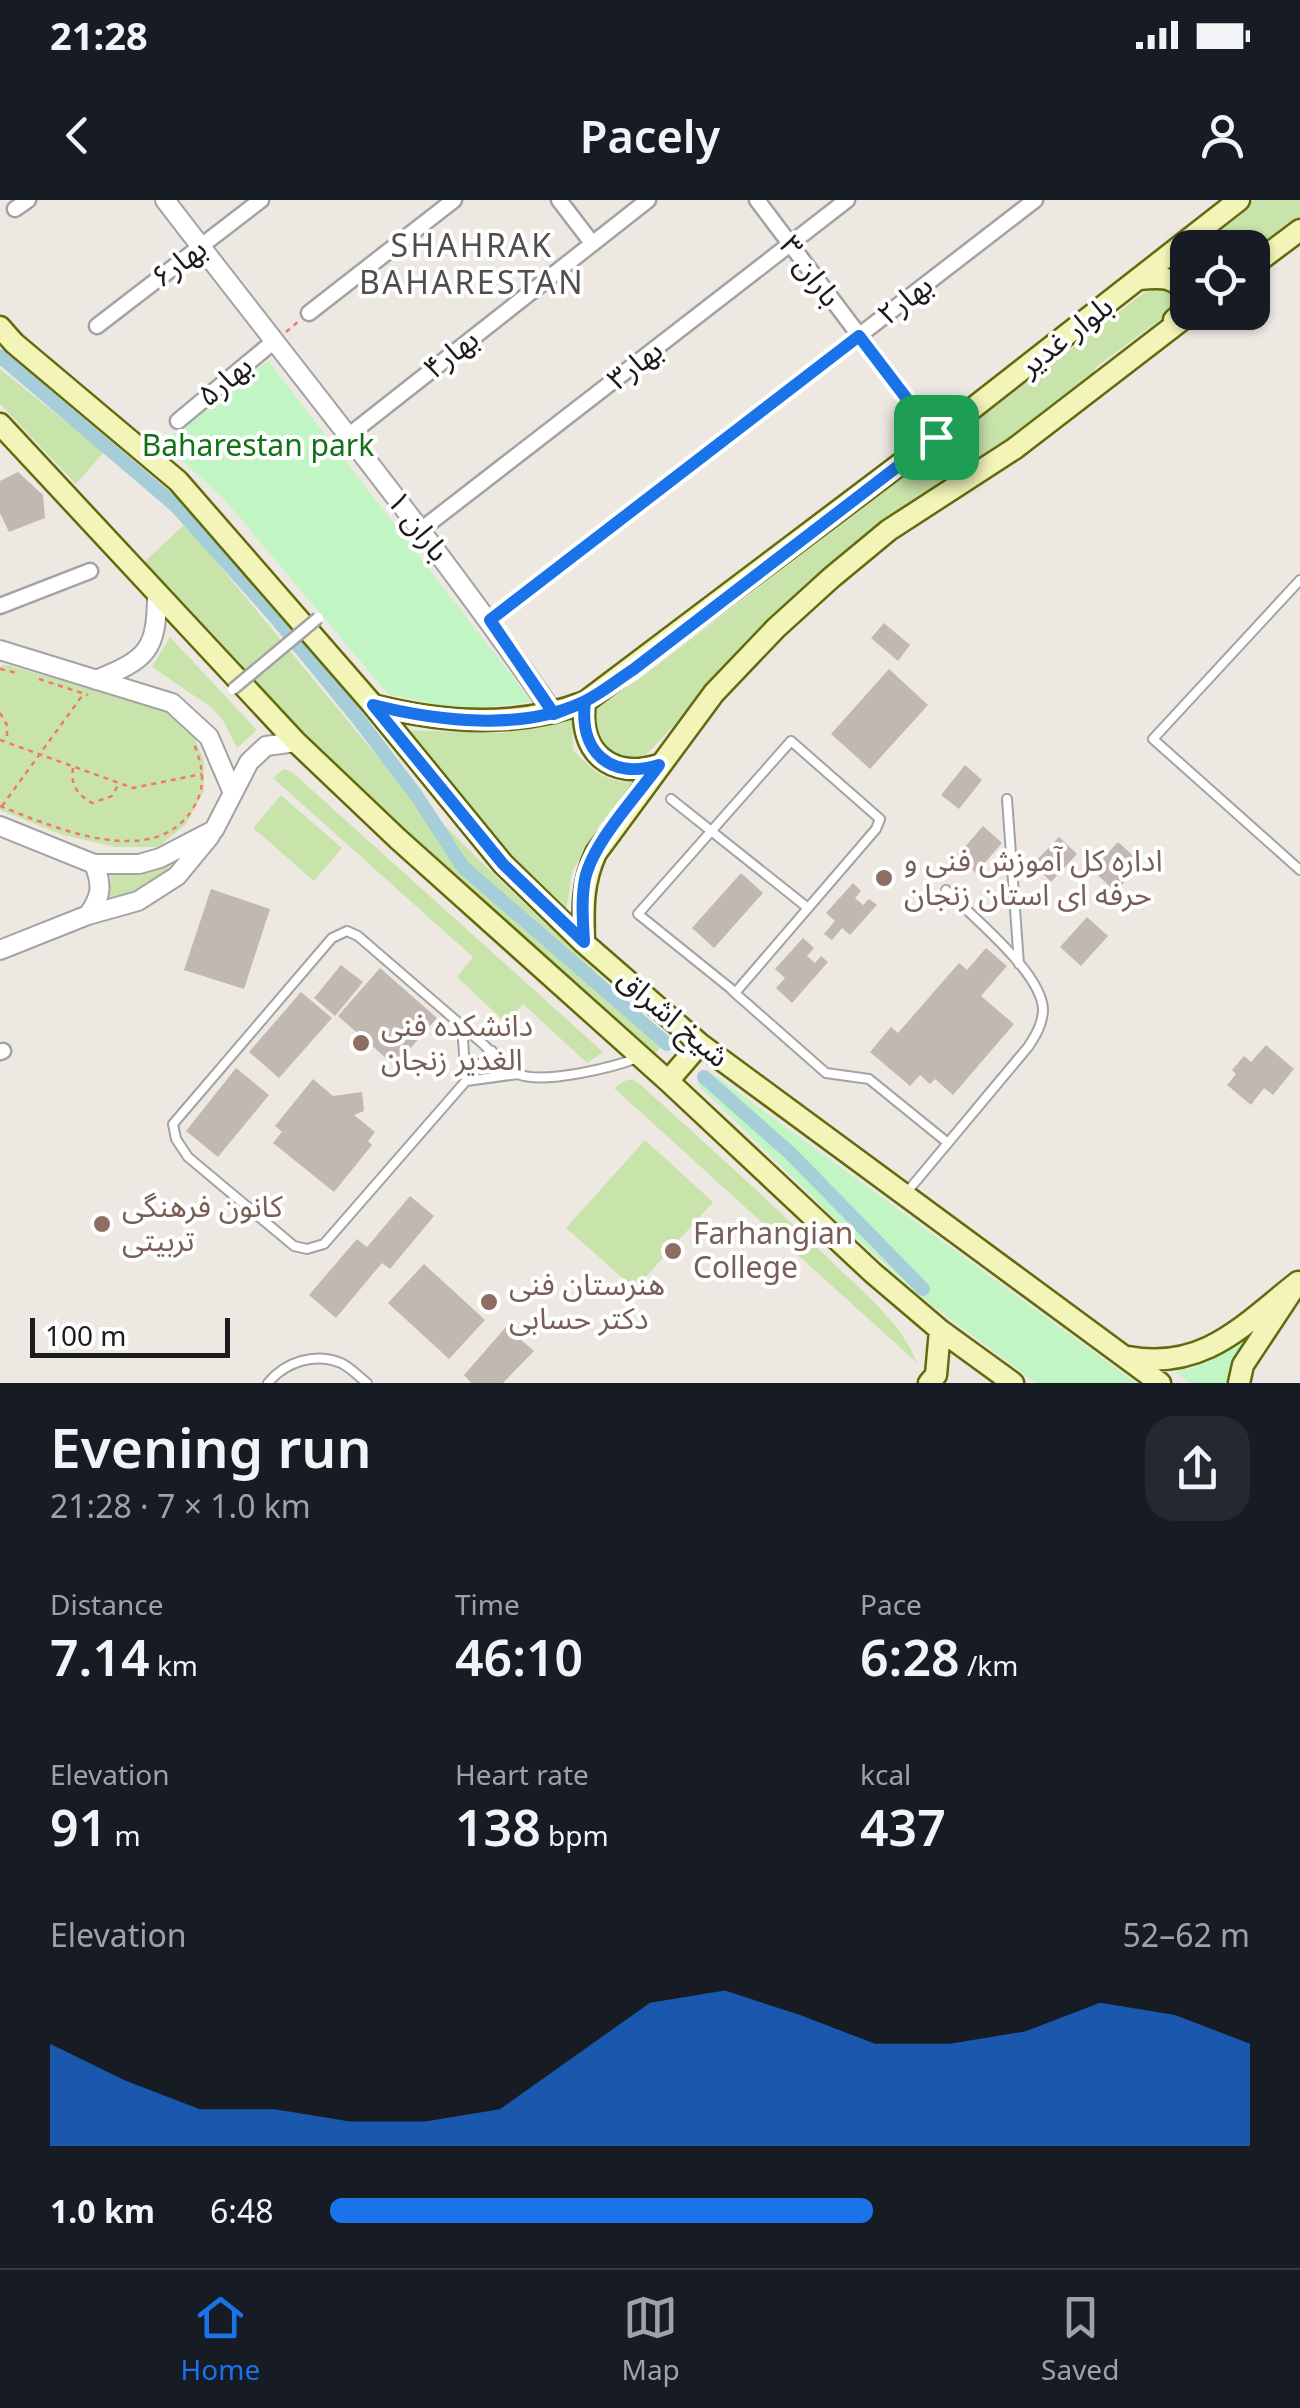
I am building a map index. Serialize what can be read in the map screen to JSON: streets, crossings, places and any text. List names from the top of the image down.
{
  "streets": {
    "main road": ["بلوار غدیر", "شیخ اشراق"],
    "street": [
      "بهار۶",
      "باران ۳",
      "بهار۲",
      "بهار۴",
      "بهار۳",
      "بهار۵",
      "باران ۱"
    ]
  },
  "crossings": [
    ["بهار۶", "باران ۱"],
    ["باران ۳", "بهار۲"],
    ["باران ۳", "بلوار غدیر"],
    ["باران ۳", "بهار۳"],
    ["بهار۲", "باران ۱"],
    ["بلوار غدیر", "باران ۱"],
    ["بلوار غدیر", "شیخ اشراق"],
    ["بهار۴", "باران ۱"],
    ["بهار۳", "باران ۱"],
    ["بهار۵", "باران ۱"]
  ],
  "districts": ["SHAHRAK BAHARESTAN"],
  "parks": ["Baharestan park"],
  "places": [
    "اداره کل آموزش فنی و حرفه ای استان زنجان",
    "دانشکده فنی الغدیر زنجان",
    "کانون فرهنگی تربیتی",
    "Farhangian College",
    "هنرستان فنی دکتر حسابی"
  ],
  "scale_bar": "100 m",
  "page": {
    "status": "21:28",
    "header": "Pacely",
    "scale": "100 m",
    "heading": ["Evening run", "21:28 · 7 × 1.0 km"],
    "stats": [
      ["Distance", "7.14 km"],
      ["Time", "46:10"],
      ["Pace", "6:28 /km"],
      ["Elevation", "91 m"],
      ["Heart rate", "138 bpm"],
      ["kcal", "437"]
    ],
    "chart": ["Elevation", "52–62 m"],
    "list": [
      {
        "name": "1.0 km",
        "note": "6:48"
      }
    ],
    "tabs": ["Home", "Map", "Saved"]
  }
}
